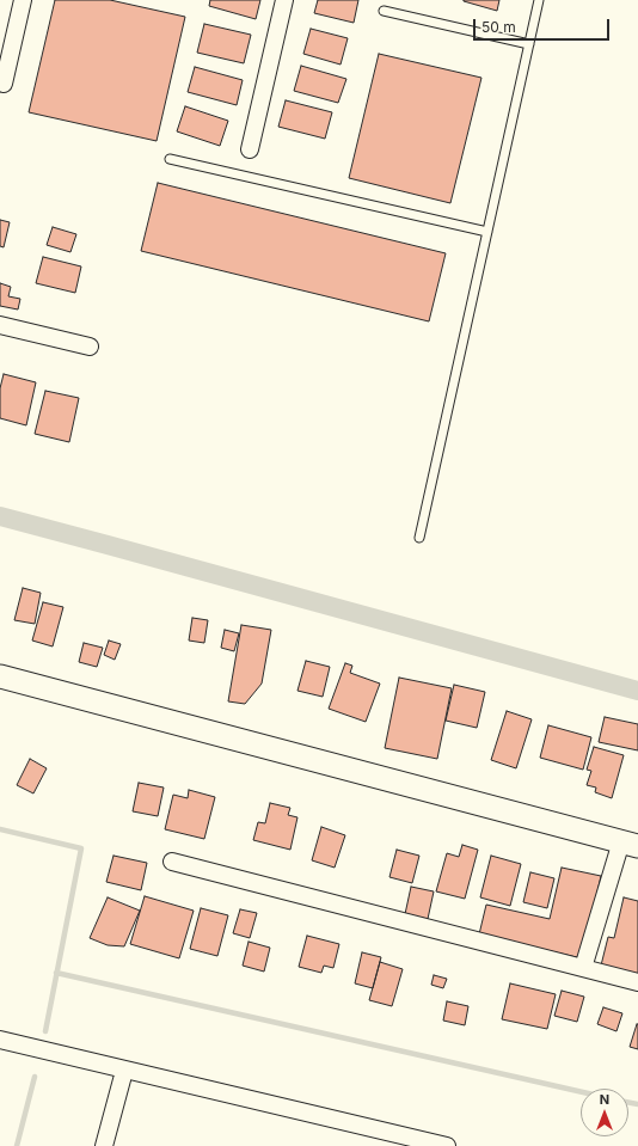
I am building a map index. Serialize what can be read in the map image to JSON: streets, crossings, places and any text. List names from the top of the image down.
{
  "scale_bar": "50 m",
  "north": "top"
}
